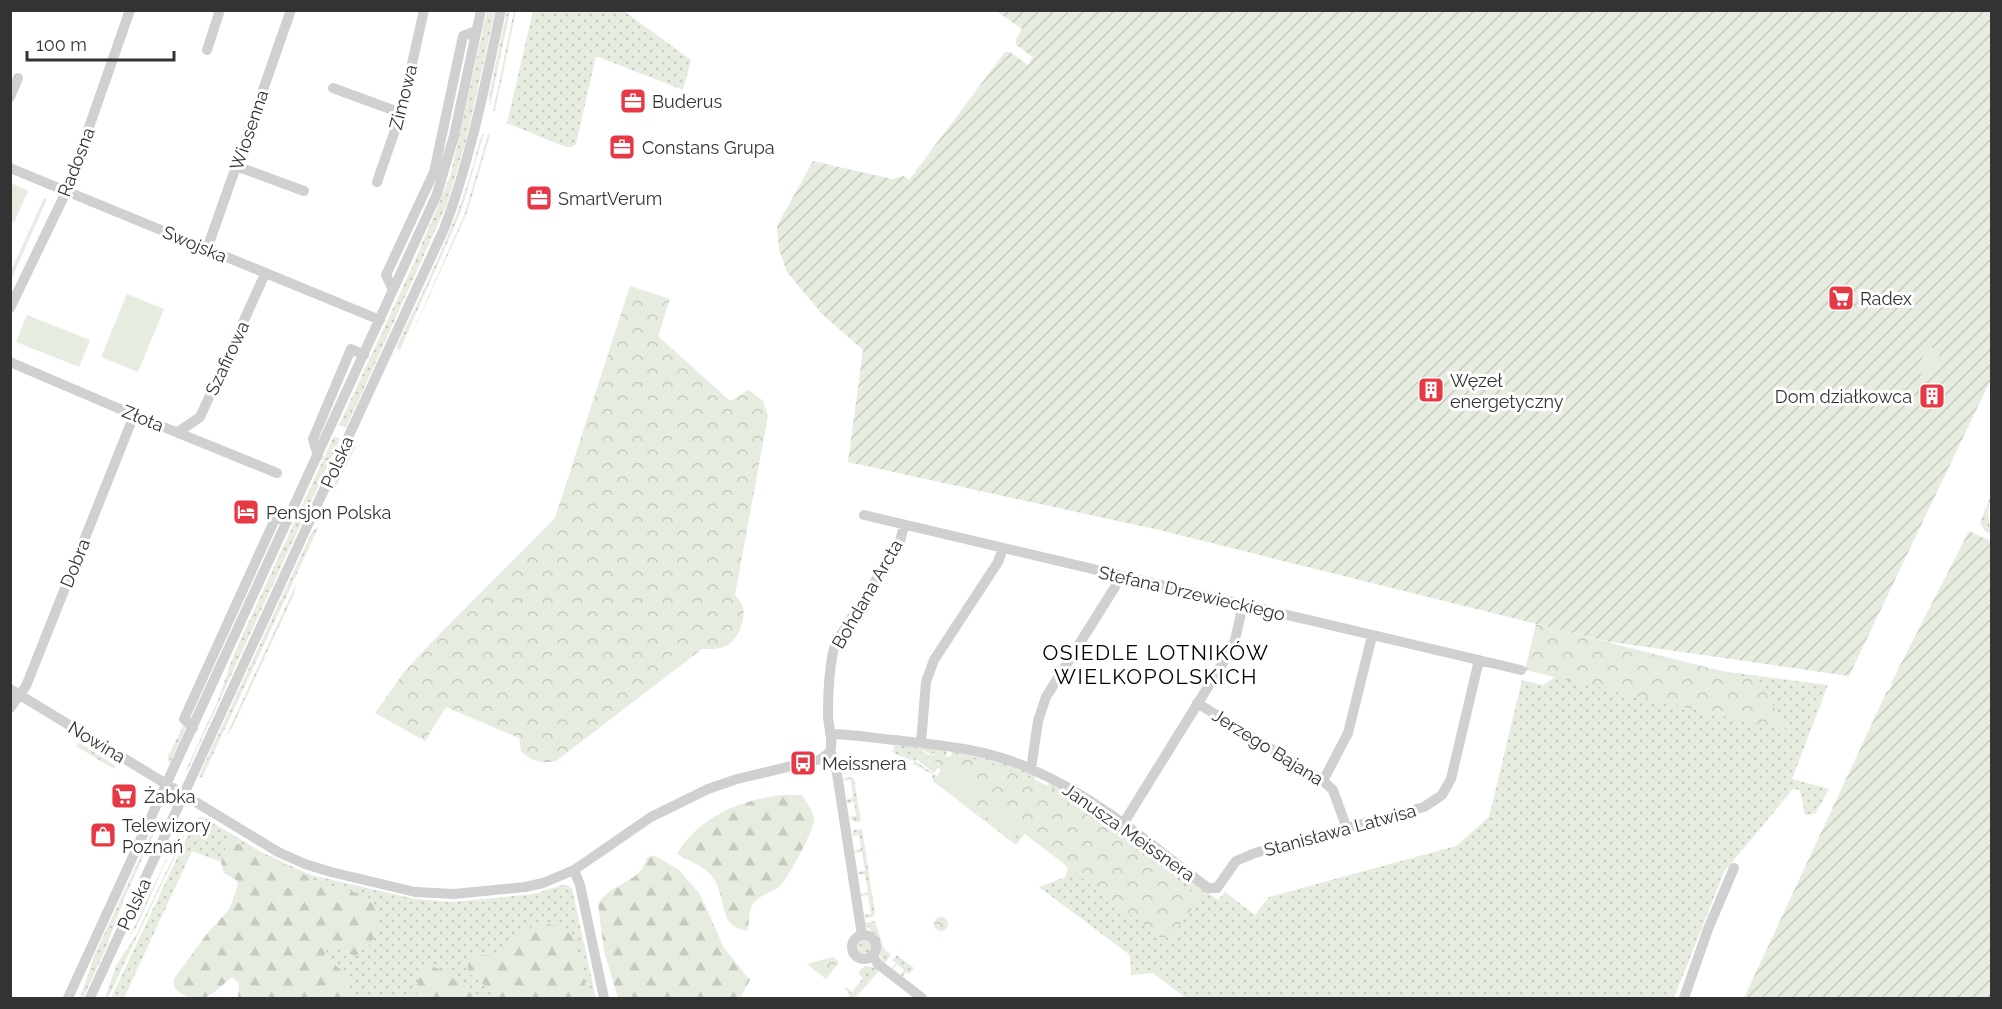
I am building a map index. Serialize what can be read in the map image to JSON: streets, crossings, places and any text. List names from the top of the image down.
{
  "streets": {
    "street": [
      "Zimowa",
      "Wiosenna",
      "Radosna",
      "Swojska",
      "Szafirowa",
      "Złota",
      "Polska",
      "Dobra",
      "Stefana Drzewieckiego",
      "Bohdana Arcta",
      "Nowina",
      "Jerzego Bajana",
      "Stanisława Latwisa",
      "Janusza Meissnera"
    ]
  },
  "crossings": [
    ["Wiosenna", "Swojska"],
    ["Radosna", "Swojska"],
    ["Swojska", "Szafirowa"],
    ["Swojska", "Polska"],
    ["Szafirowa", "Złota"],
    ["Złota", "Dobra"],
    ["Polska", "Nowina"],
    ["Dobra", "Nowina"],
    ["Stefana Drzewieckiego", "Bohdana Arcta"],
    ["Stefana Drzewieckiego", "Stanisława Latwisa"],
    ["Bohdana Arcta", "Nowina"],
    ["Bohdana Arcta", "Janusza Meissnera"],
    ["Jerzego Bajana", "Stanisława Latwisa"],
    ["Stanisława Latwisa", "Janusza Meissnera"]
  ],
  "districts": ["OSIEDLE LOTNIKÓW WIELKOPOLSKICH"],
  "places": {
    "office": ["Buderus", "Constans Grupa", "SmartVerum"],
    "supermarket": ["Radex", "Żabka"],
    "building": ["Węzeł energetyczny", "Dom działkowca"],
    "hotel": ["Pensjon Polska"],
    "bus stop": ["Meissnera"],
    "shop": ["Telewizory Poznań"]
  },
  "scale_bar": "100 m"
}
